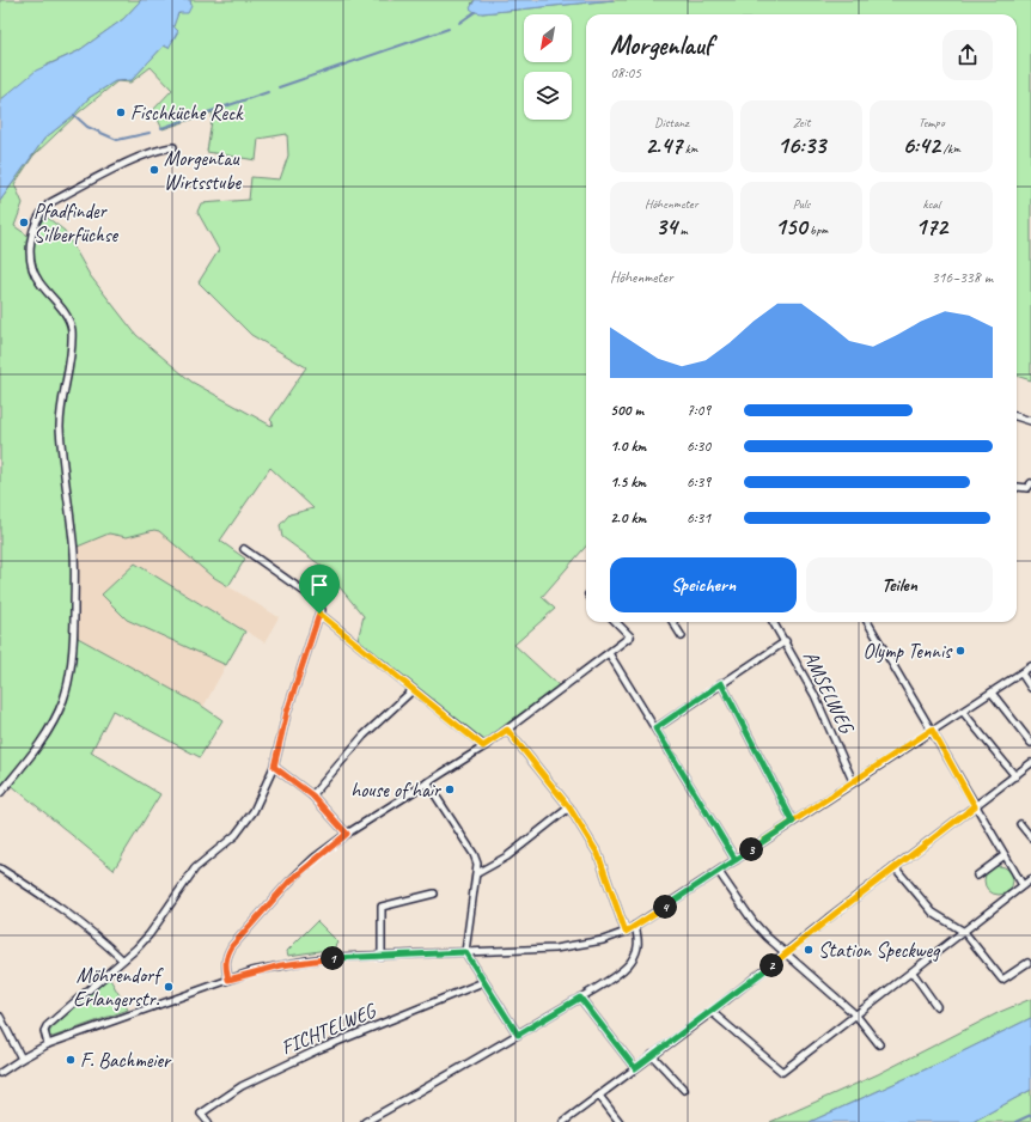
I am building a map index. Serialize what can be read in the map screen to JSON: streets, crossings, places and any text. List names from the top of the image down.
{
  "streets": {
    "street": ["AMSELWEG", "FICHTELWEG"]
  },
  "places": [
    "Fischküche Reck",
    "Morgentau Wirtsstube",
    "Pfadfinder Silberfüchse",
    "Olymp Tennis",
    "house of hair",
    "Station Speckweg",
    "Möhrendorf Erlangerstr.",
    "F. Bachmeier"
  ],
  "north": "bottom left",
  "page": {
    "heading": ["Morgenlauf", "08:05"],
    "stats": [
      ["Distanz", "2.47 km"],
      ["Zeit", "16:33"],
      ["Tempo", "6:42 /km"],
      ["Höhenmeter", "34 m"],
      ["Puls", "150 bpm"],
      ["kcal", "172"]
    ],
    "chart": ["Höhenmeter", "316–338 m"],
    "list": [
      {
        "name": "500 m",
        "note": "7:09"
      },
      {
        "name": "1.0 km",
        "note": "6:30"
      },
      {
        "name": "1.5 km",
        "note": "6:39"
      },
      {
        "name": "2.0 km",
        "note": "6:31"
      }
    ],
    "buttons": ["Speichern", "Teilen"],
    "pins": [
      "3",
      "4",
      "1",
      "2"
    ]
  }
}
